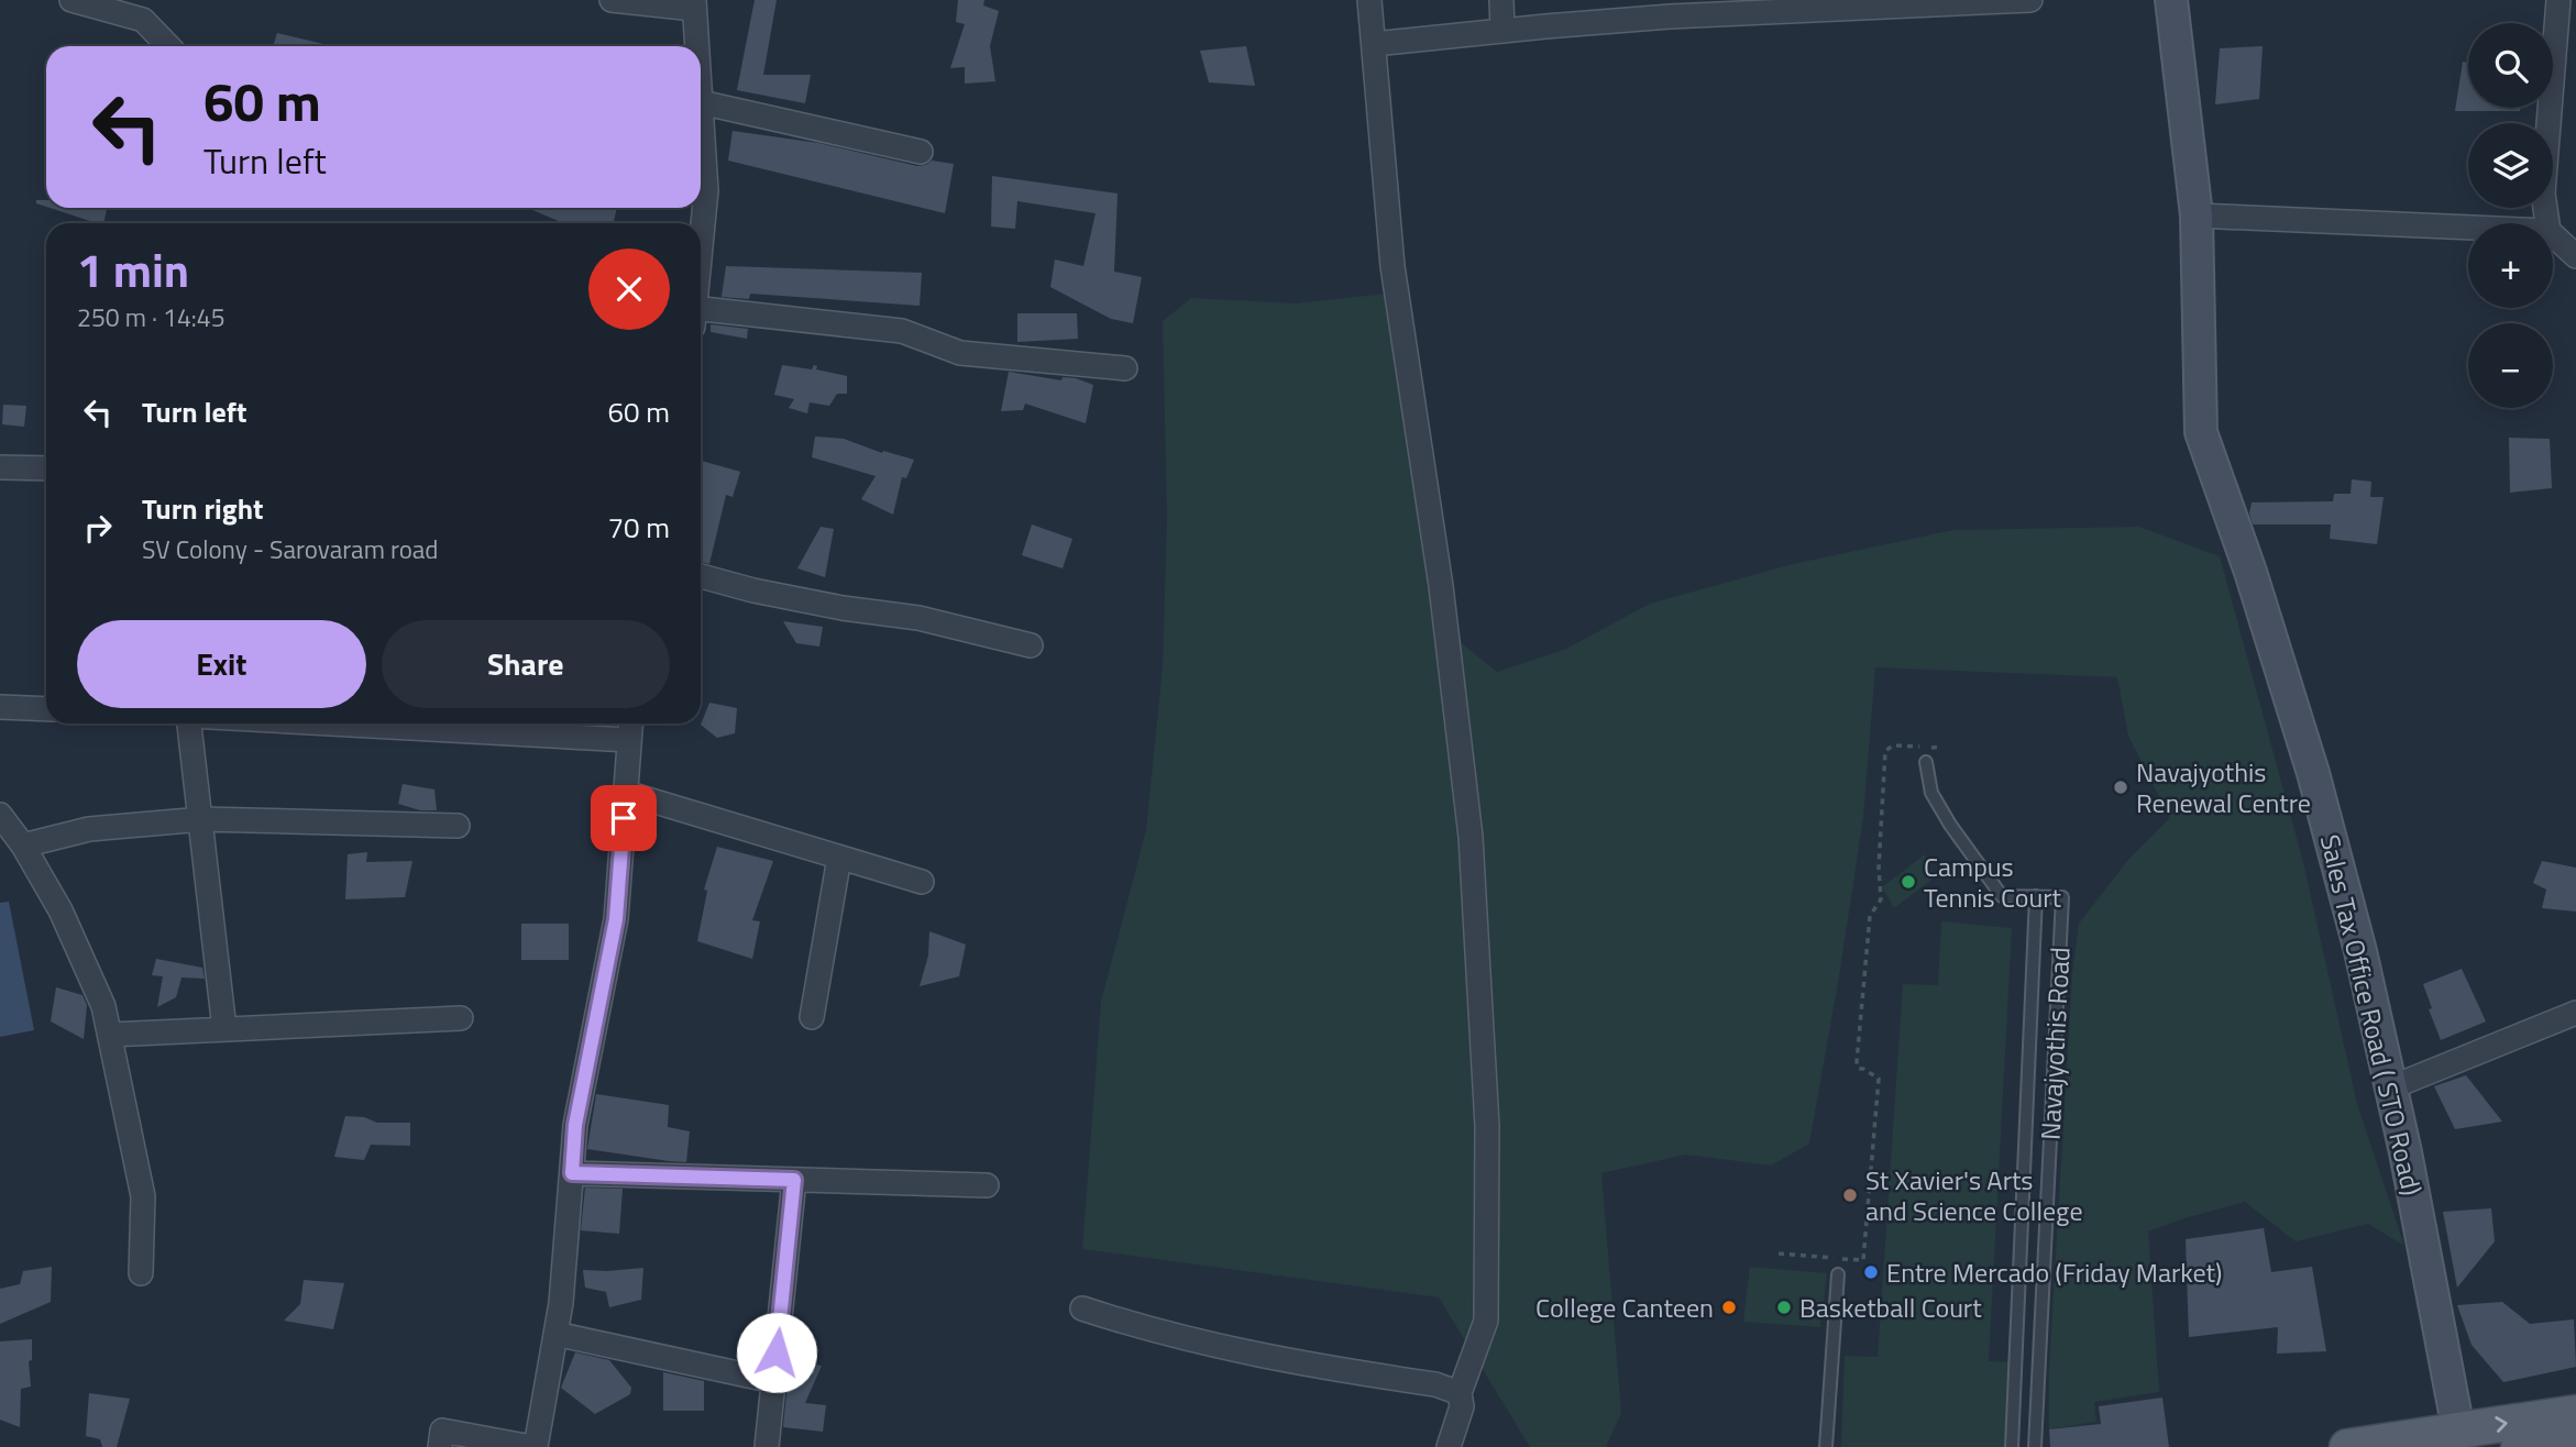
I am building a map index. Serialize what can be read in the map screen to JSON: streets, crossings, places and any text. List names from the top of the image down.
{
  "streets": {
    "street": ["Sales Tax Office Road ( STO Road)"],
    "lane": ["Navajyothis Road"]
  },
  "places": [
    "Navajyothis Renewal Centre",
    "Campus Tennis Court",
    "St Xavier's Arts and Science College",
    "Entre Mercado (Friday Market)",
    "College Canteen",
    "Basketball Court"
  ],
  "page": {
    "map_buttons": ["+", "−"],
    "turn": ["60 m", "Turn left"],
    "heading": ["1 min", "250 m · 14:45"],
    "list": [
      {
        "name": "Turn left",
        "value": "60 m"
      },
      {
        "name": "Turn right",
        "note": "SV Colony - Sarovaram road",
        "value": "70 m"
      }
    ],
    "buttons": ["Exit", "Share"]
  }
}
